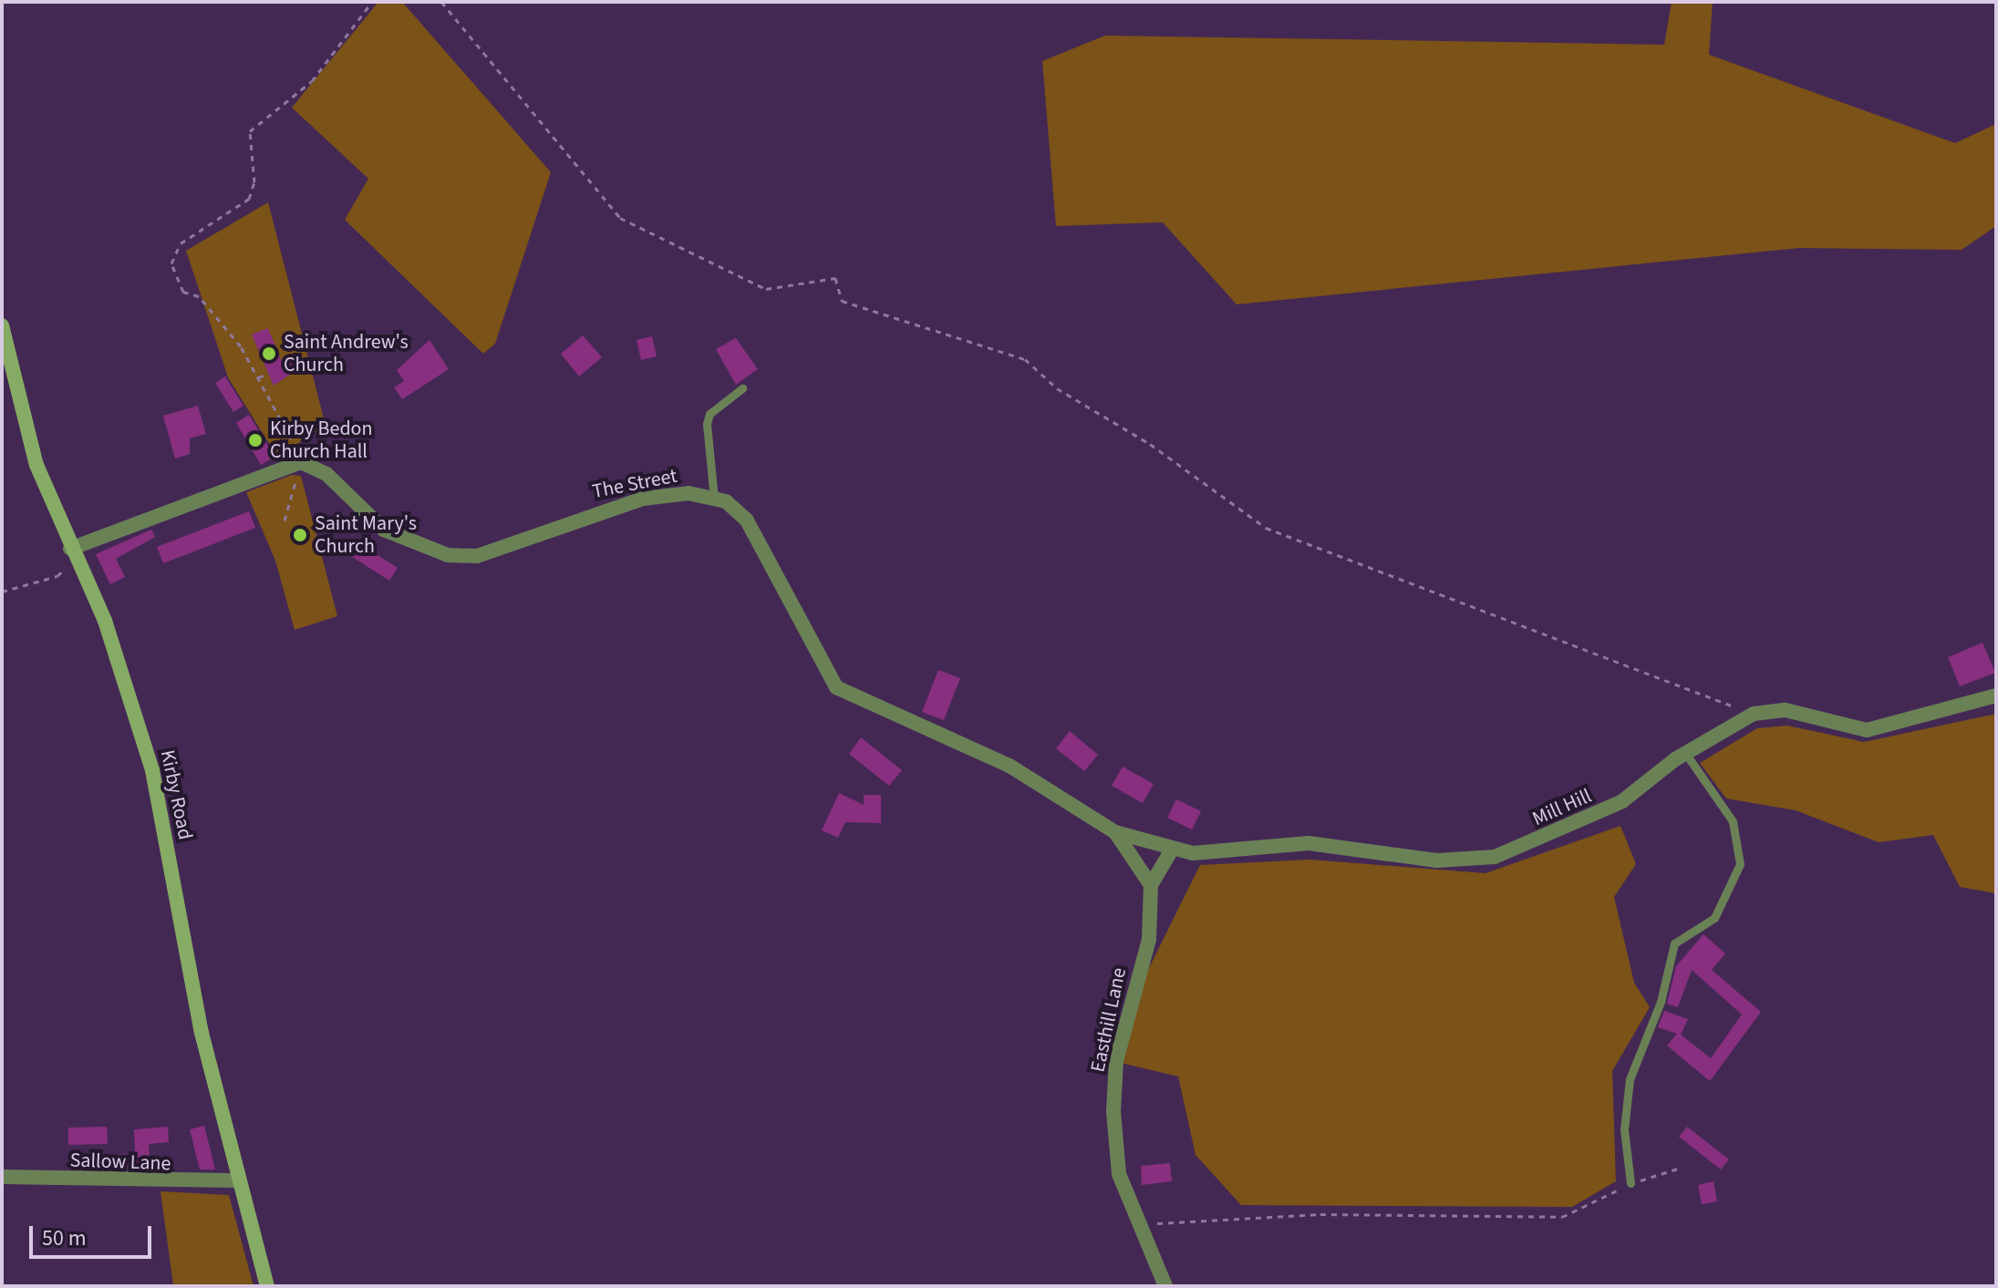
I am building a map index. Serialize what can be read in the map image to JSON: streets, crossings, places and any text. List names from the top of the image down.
{
  "streets": {
    "street": [
      "The Street",
      "Kirby Road",
      "Mill Hill",
      "Easthill Lane",
      "Sallow Lane"
    ]
  },
  "crossings": [
    ["The Street", "Mill Hill"],
    ["Kirby Road", "Sallow Lane"],
    ["Mill Hill", "Easthill Lane"]
  ],
  "places": ["Saint Andrew's Church", "Kirby Bedon Church Hall", "Saint Mary's Church"],
  "scale_bar": "50 m"
}
